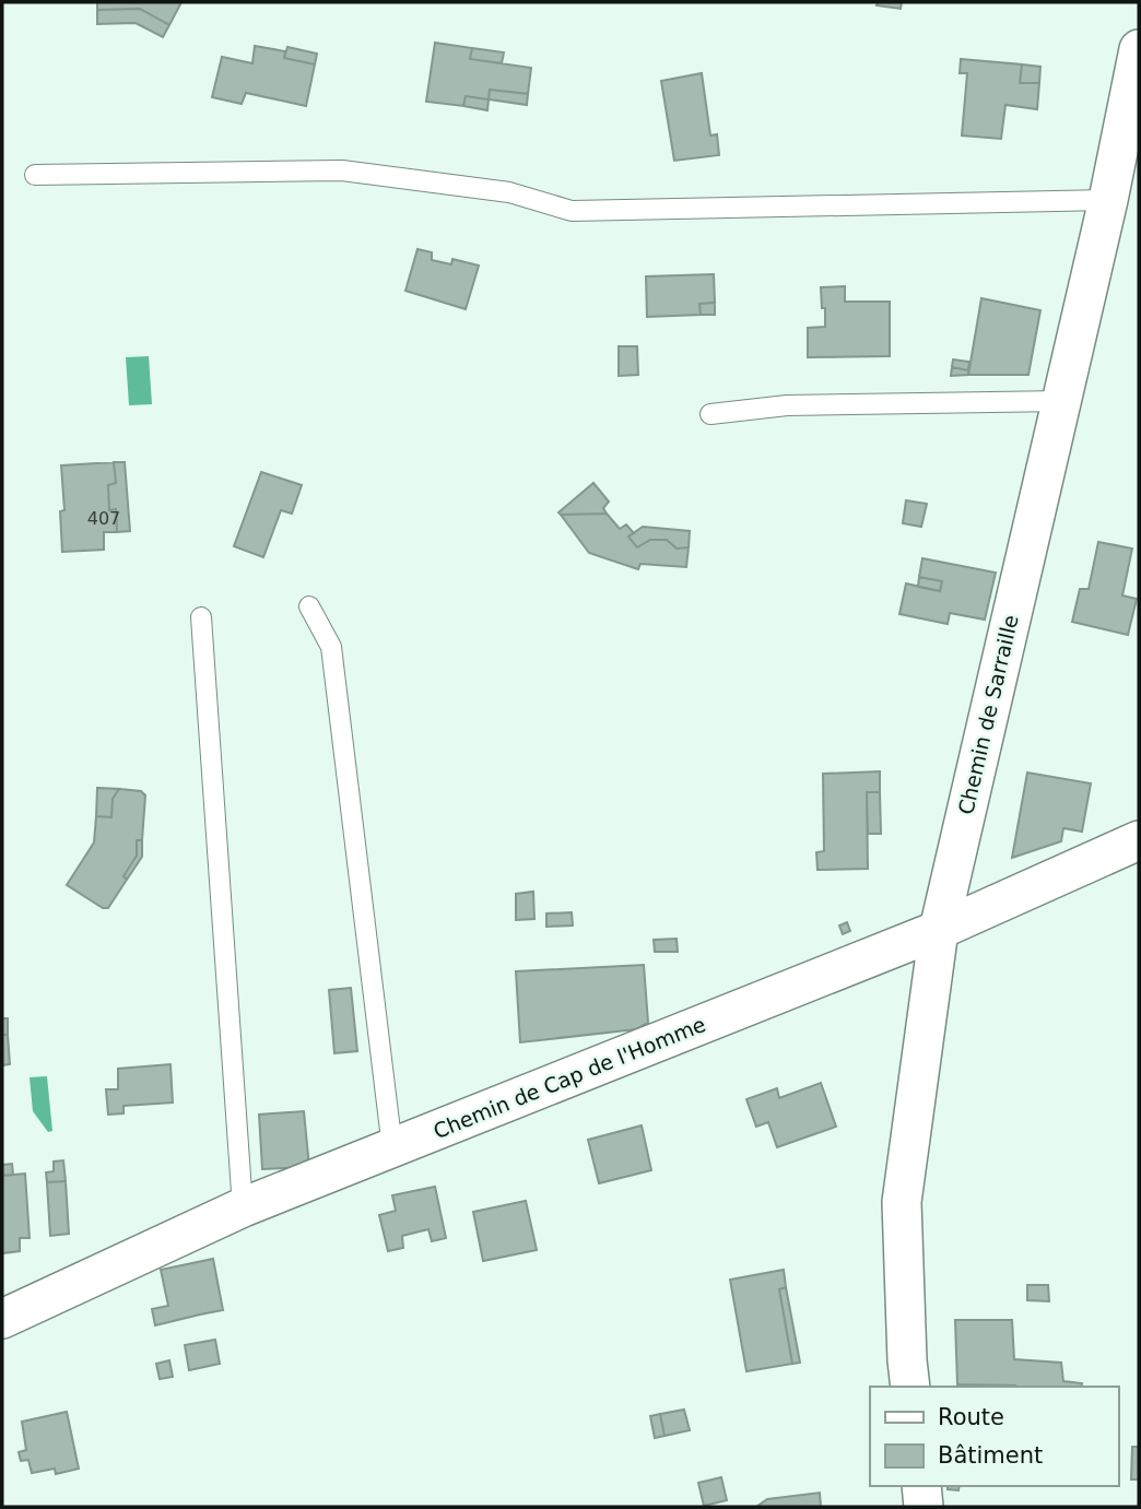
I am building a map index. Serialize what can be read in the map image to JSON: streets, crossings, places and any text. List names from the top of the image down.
{
  "streets": {
    "street": ["Chemin de Sarraille", "Chemin de Cap de l'Homme"]
  },
  "crossings": [
    ["Chemin de Sarraille", "Chemin de Cap de l'Homme"]
  ],
  "house_numbers": ["407"],
  "legend": ["Route", "Bâtiment"]
}
